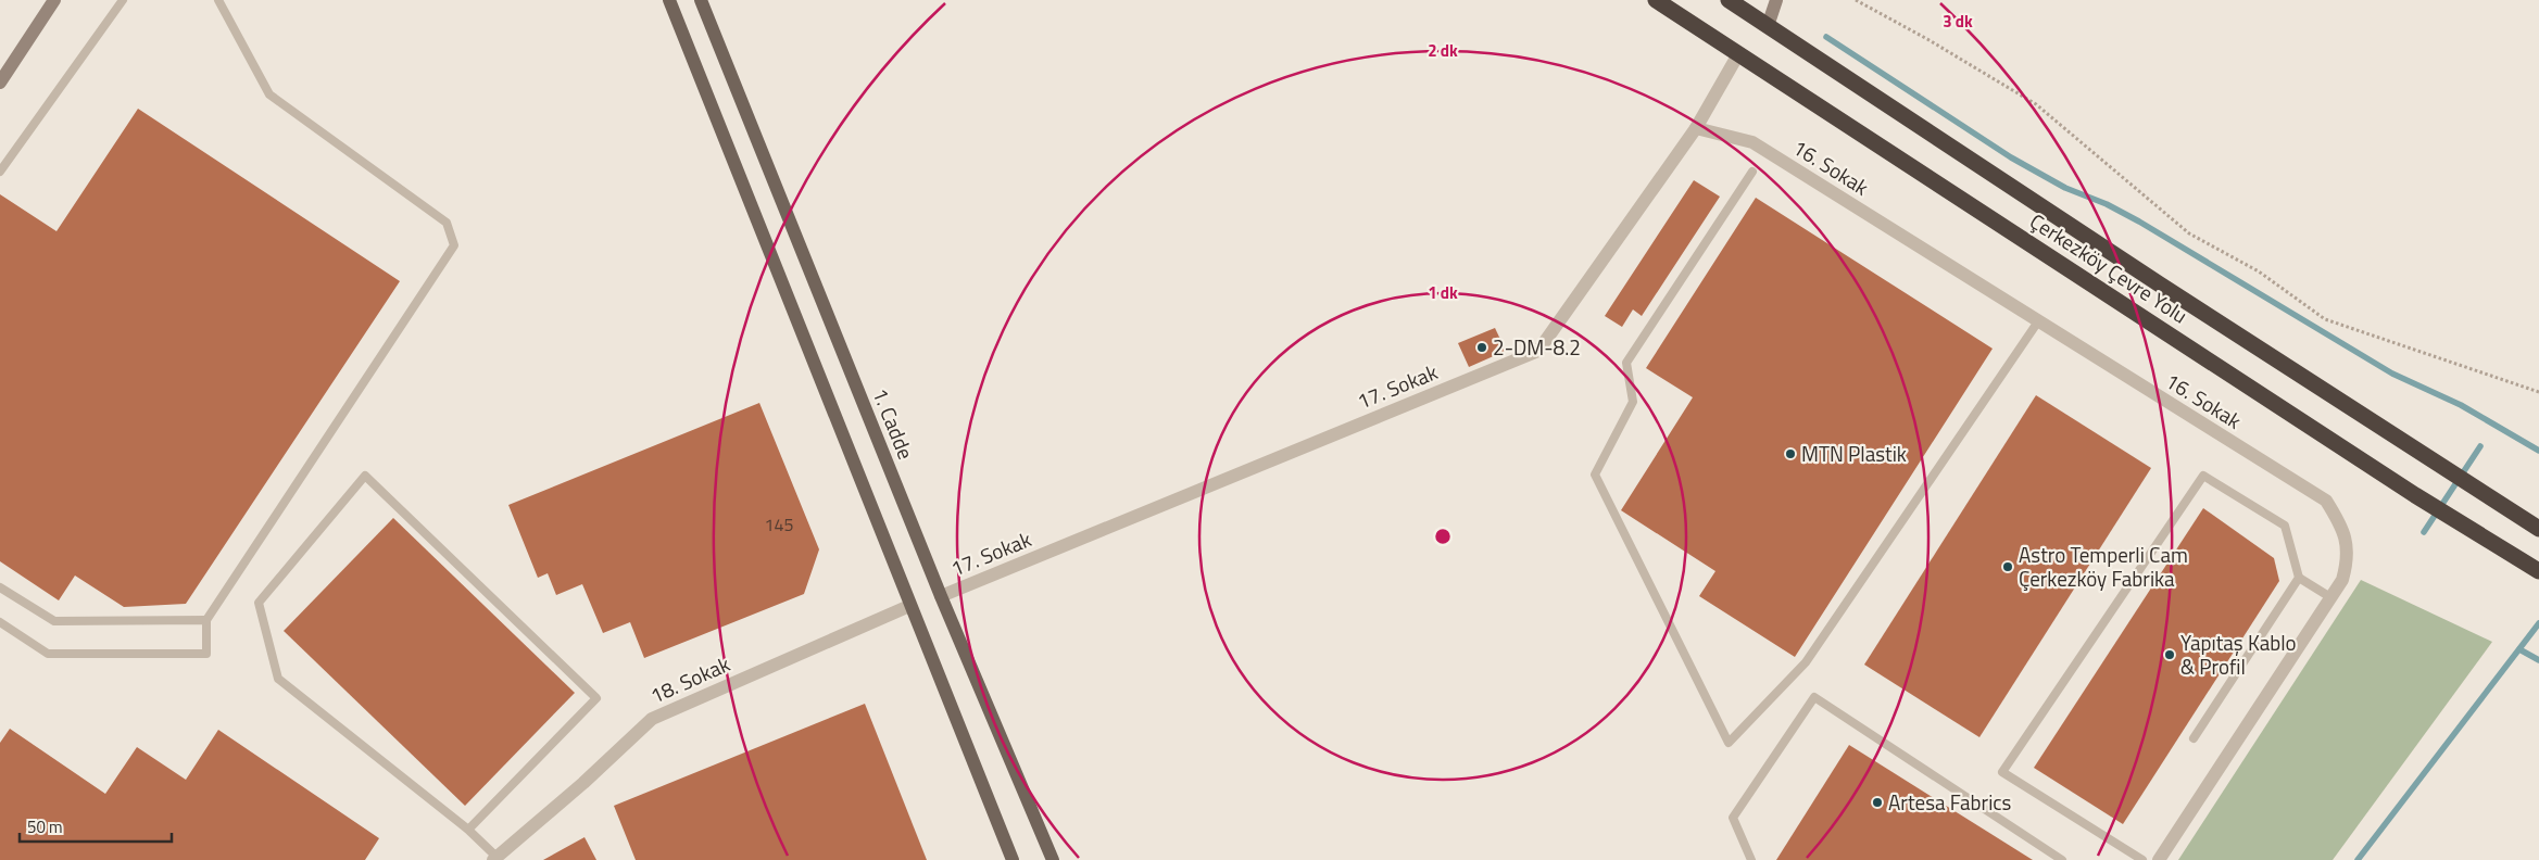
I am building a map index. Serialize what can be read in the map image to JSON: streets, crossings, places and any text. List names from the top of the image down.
{
  "streets": {
    "highway": ["Çerkezköy Çevre Yolu"],
    "main road": ["1. Cadde"],
    "street": ["16. Sokak", "17. Sokak", "18. Sokak"]
  },
  "crossings": [
    ["16. Sokak", "17. Sokak"],
    ["Çerkezköy Çevre Yolu", "17. Sokak"],
    ["17. Sokak", "1. Cadde"]
  ],
  "places": [
    "2-DM-8.2",
    "MTN Plastik",
    "Astro Temperli Cam Çerkezköy Fabrika",
    "Yapıtaş Kablo & Profil",
    "Artesa Fabrics"
  ],
  "house_numbers": ["145"],
  "scale_bar": "50 m",
  "rings": ["3 dk", "2 dk", "1 dk"]
}
